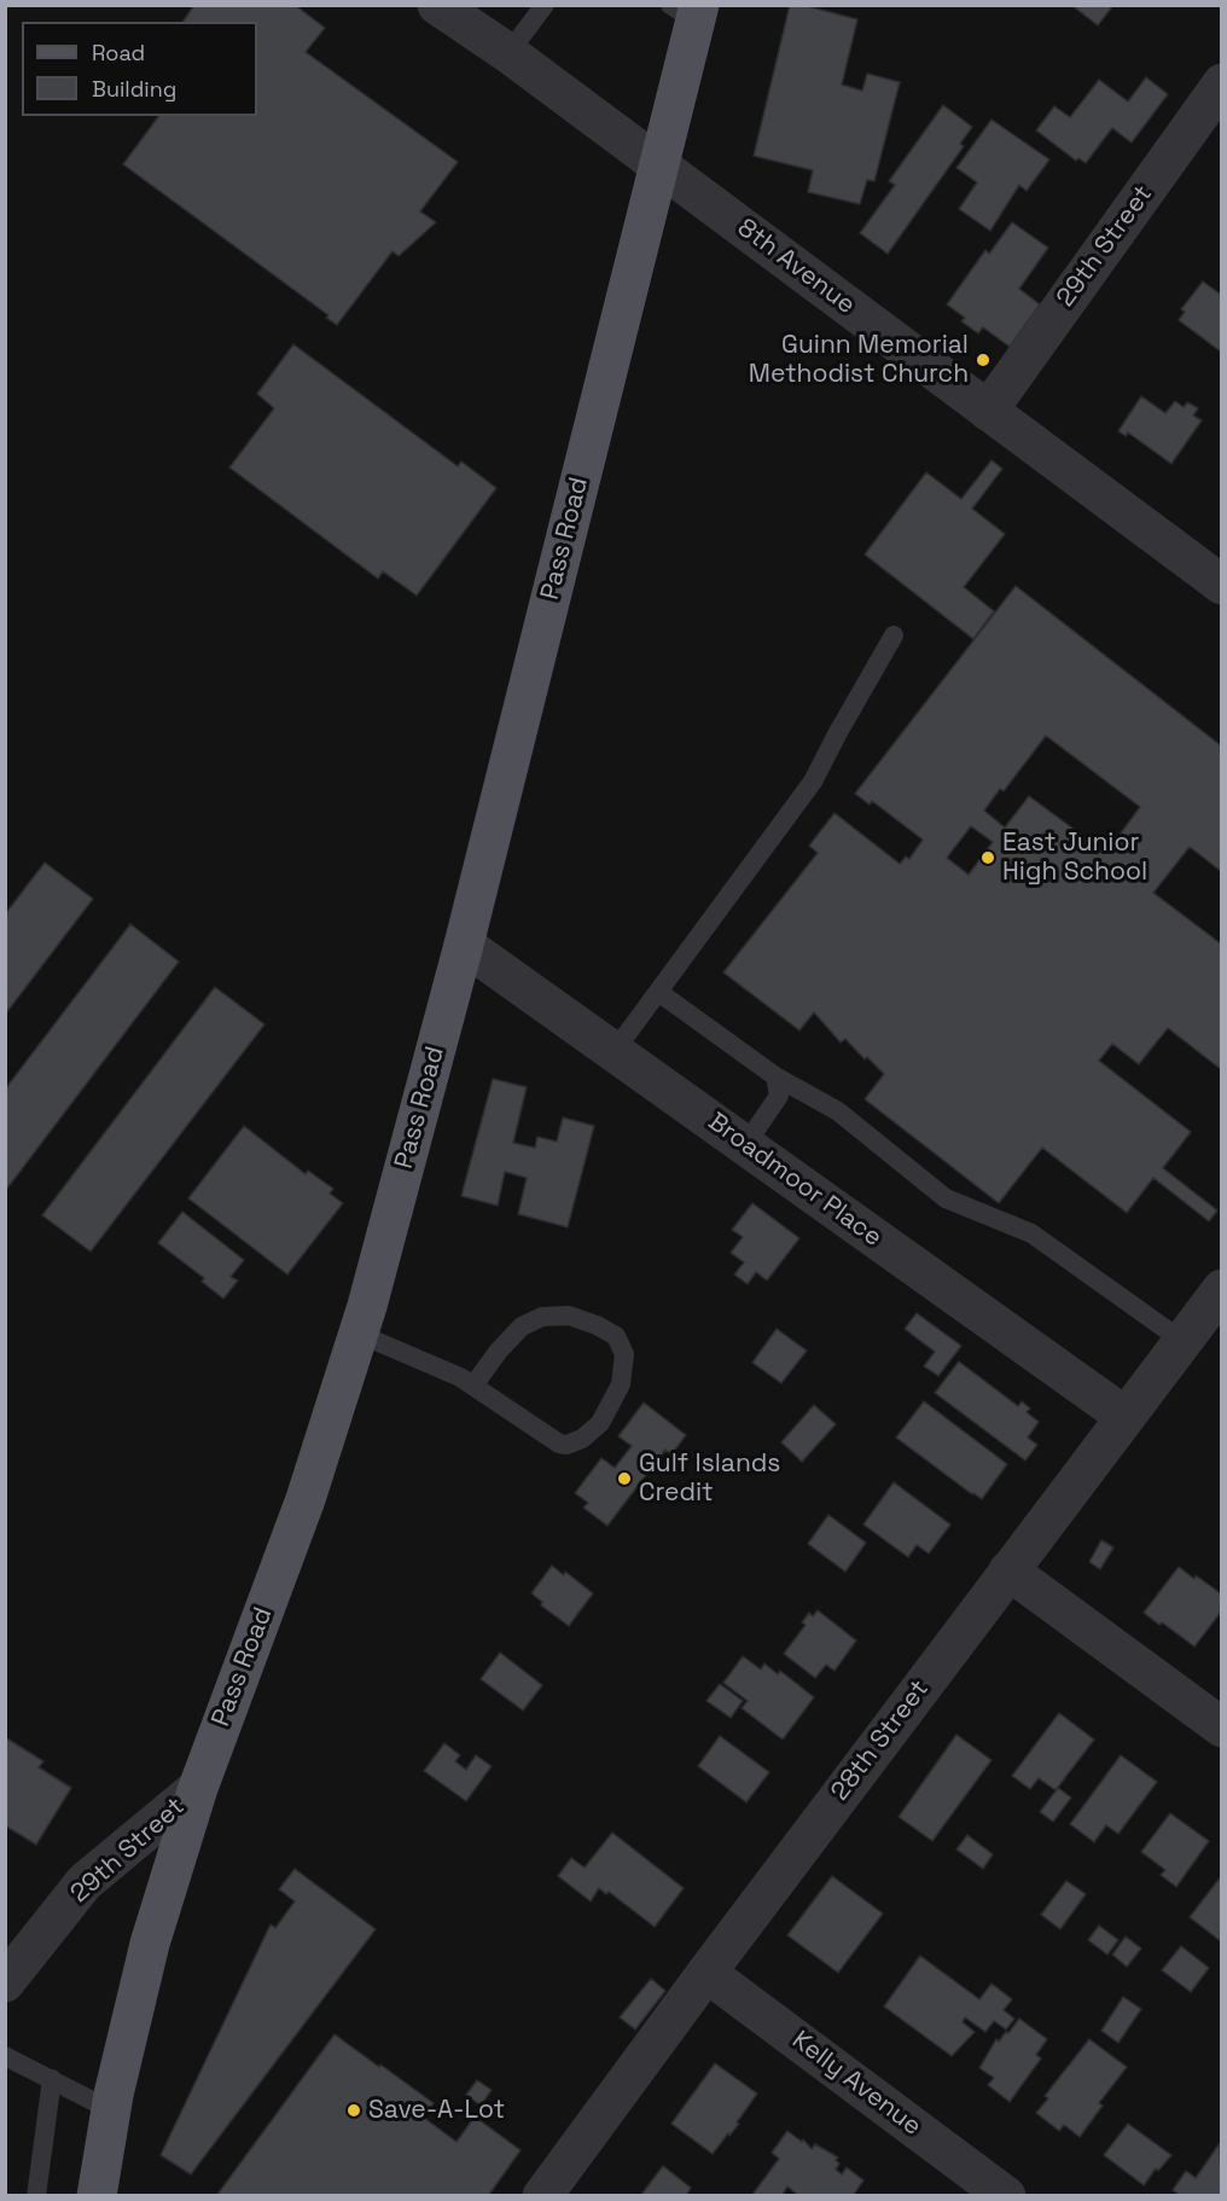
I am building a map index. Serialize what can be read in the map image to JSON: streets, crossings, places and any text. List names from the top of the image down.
{
  "streets": {
    "main road": ["Pass Road"],
    "street": [
      "29th Street",
      "8th Avenue",
      "Broadmoor Place",
      "28th Street",
      "Kelly Avenue"
    ]
  },
  "crossings": [
    ["29th Street", "8th Avenue"],
    ["29th Street", "Pass Road"],
    ["8th Avenue", "Pass Road"],
    ["Pass Road", "Broadmoor Place"],
    ["Broadmoor Place", "28th Street"],
    ["28th Street", "Kelly Avenue"]
  ],
  "places": [
    "Guinn Memorial Methodist Church",
    "East Junior High School",
    "Gulf Islands Credit",
    "Save-A-Lot"
  ],
  "legend": ["Road", "Building"]
}
